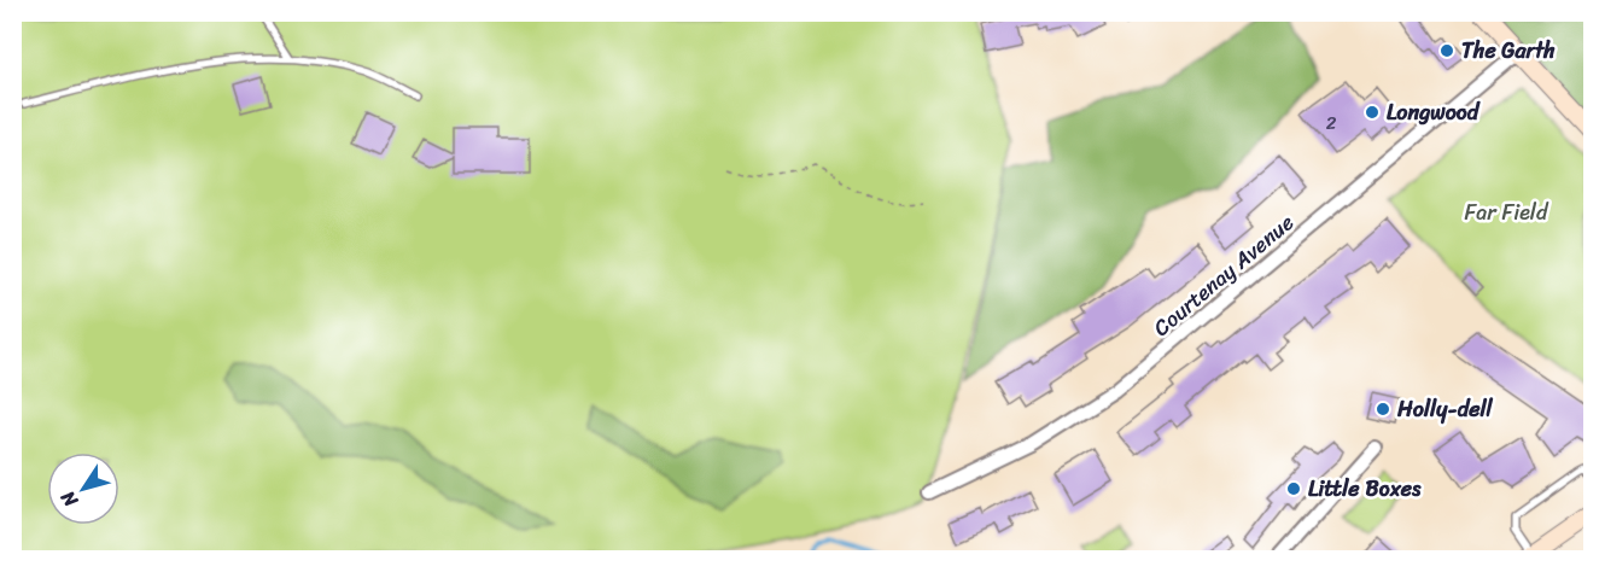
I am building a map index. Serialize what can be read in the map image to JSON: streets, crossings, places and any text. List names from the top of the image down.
{
  "streets": {
    "street": ["Courtenay Avenue"]
  },
  "parks": ["Far Field"],
  "places": [
    "The Garth",
    "Longwood",
    "Holly-dell",
    "Little Boxes"
  ],
  "house_numbers": ["2"],
  "north": "bottom left"
}
